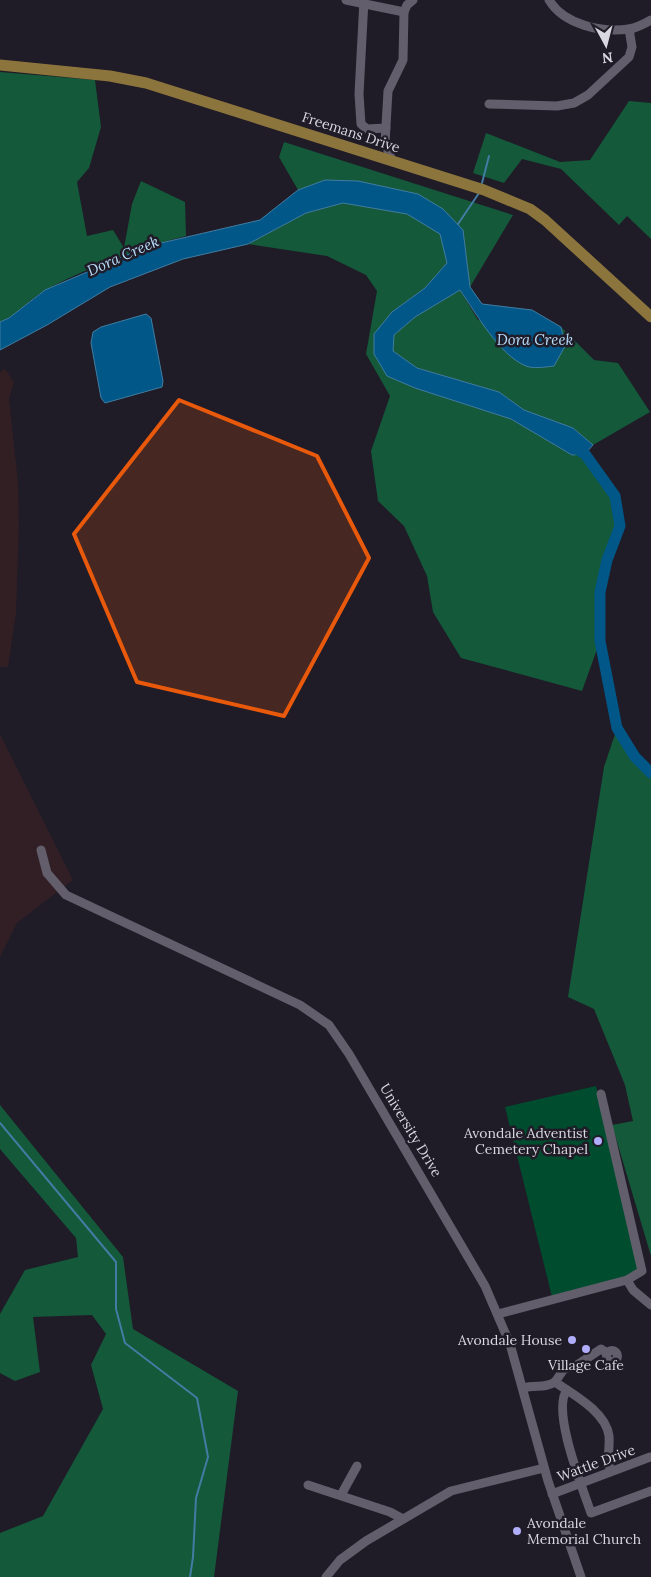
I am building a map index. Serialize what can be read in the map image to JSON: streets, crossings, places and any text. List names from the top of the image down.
{
  "streets": {
    "main road": ["Freemans Drive"],
    "street": ["University Drive", "Wattle Drive"]
  },
  "crossings": [
    ["University Drive", "Wattle Drive"]
  ],
  "water": ["Dora Creek"],
  "places": [
    "Avondale Adventist Cemetery Chapel",
    "Avondale House",
    "Village Cafe",
    "Avondale Memorial Church"
  ],
  "north": "bottom"
}
